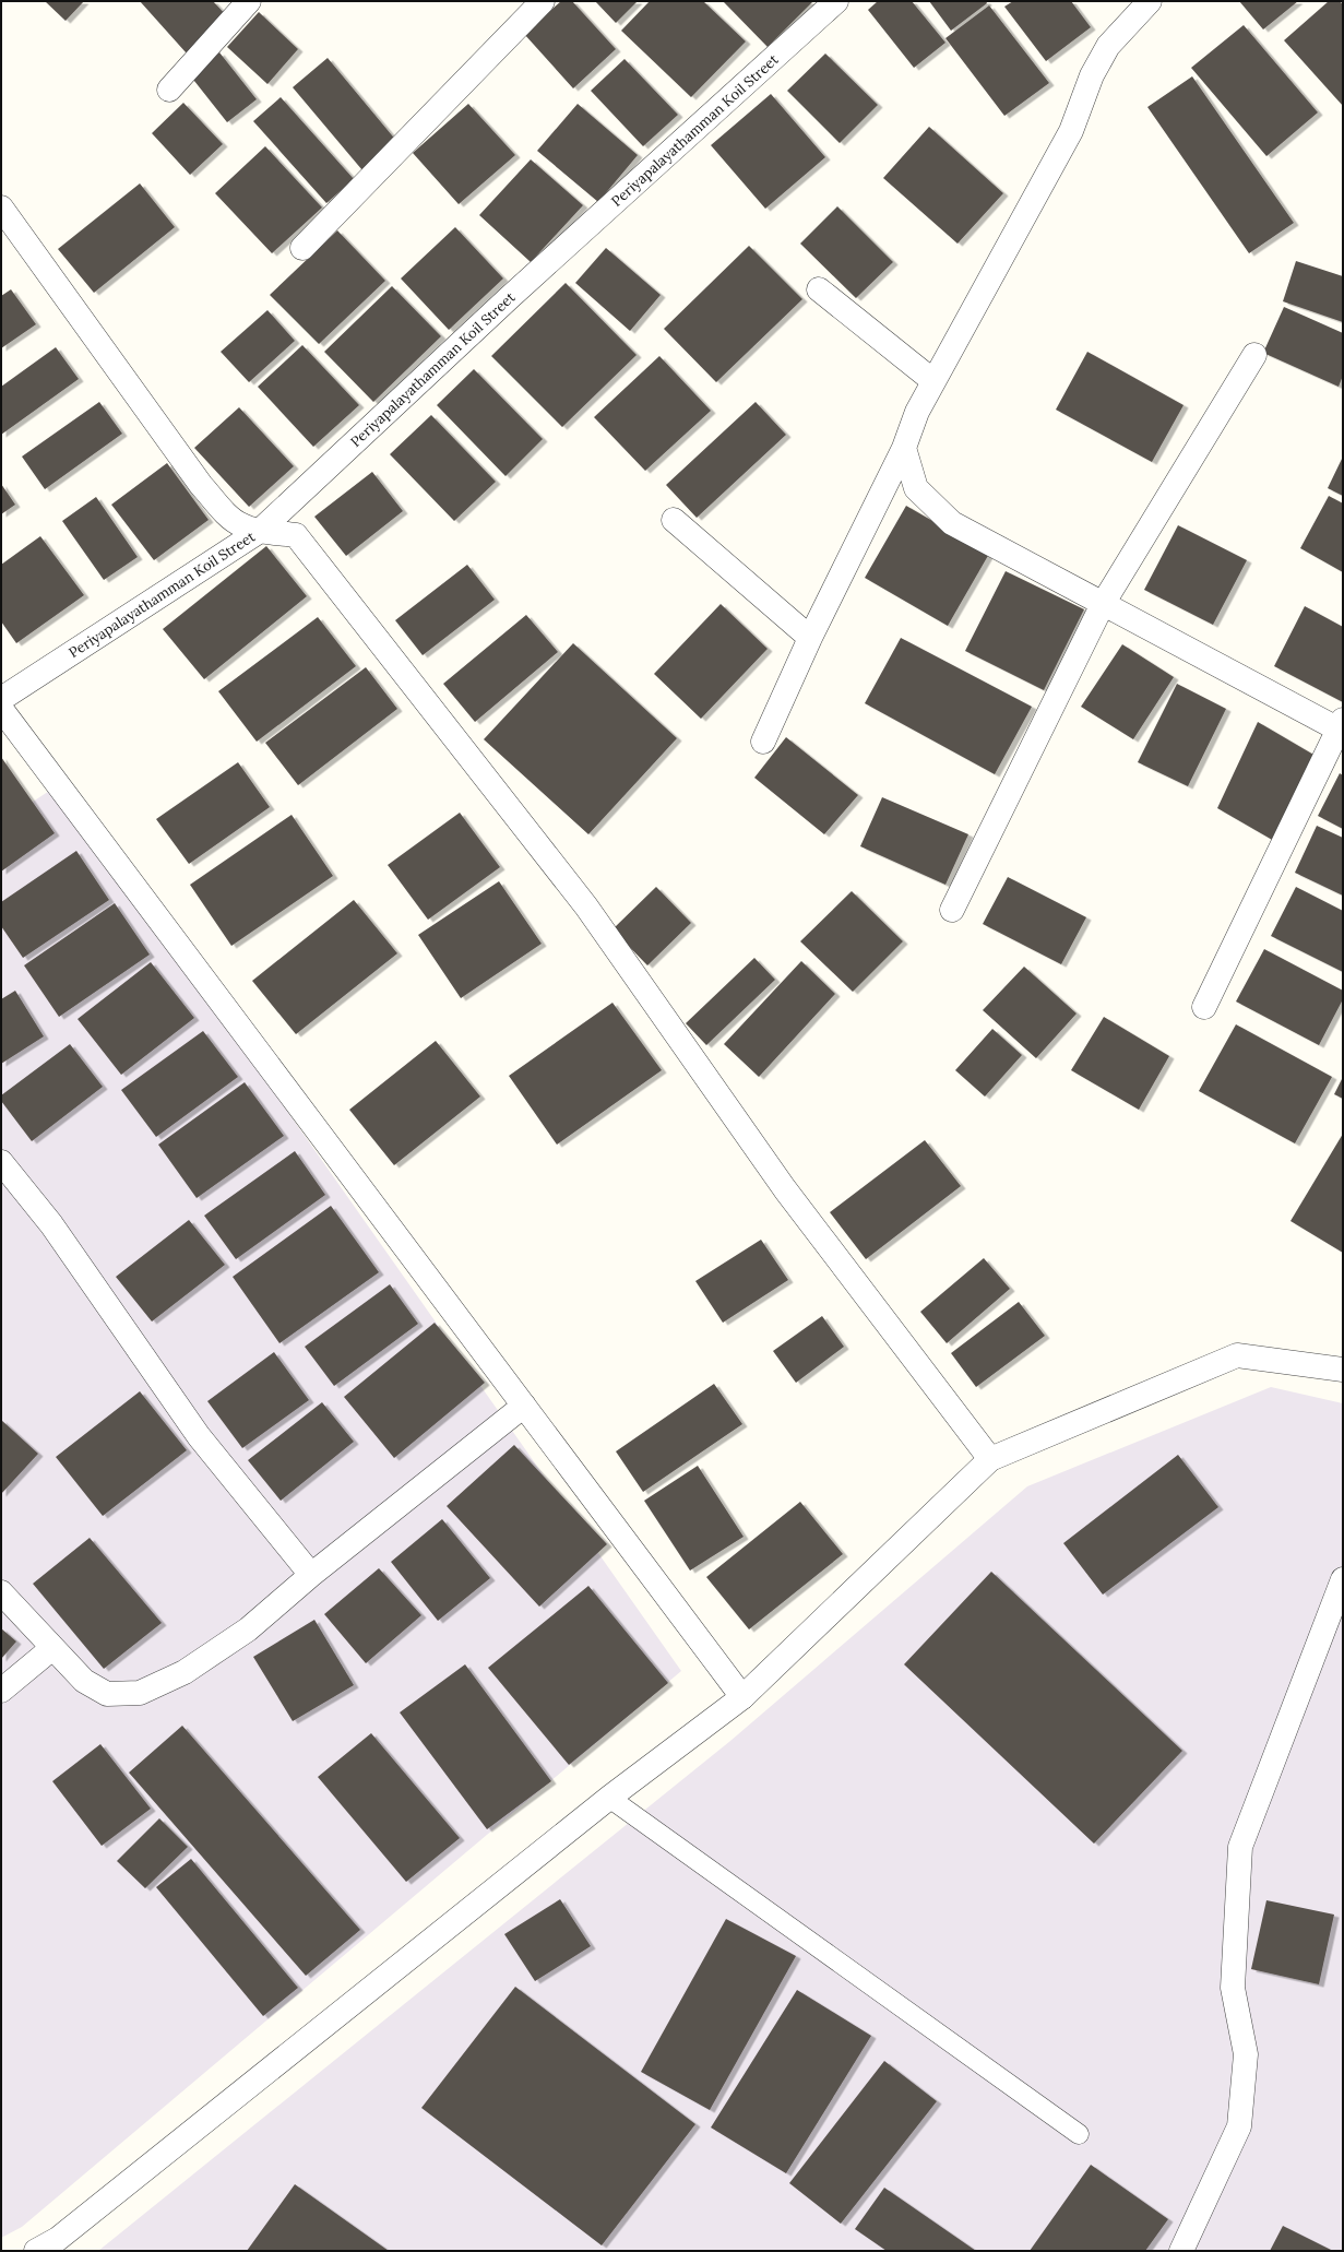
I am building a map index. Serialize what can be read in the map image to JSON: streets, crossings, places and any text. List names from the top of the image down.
{
  "streets": {
    "street": ["Periyapalayathamman Koil Street"]
  }
}
